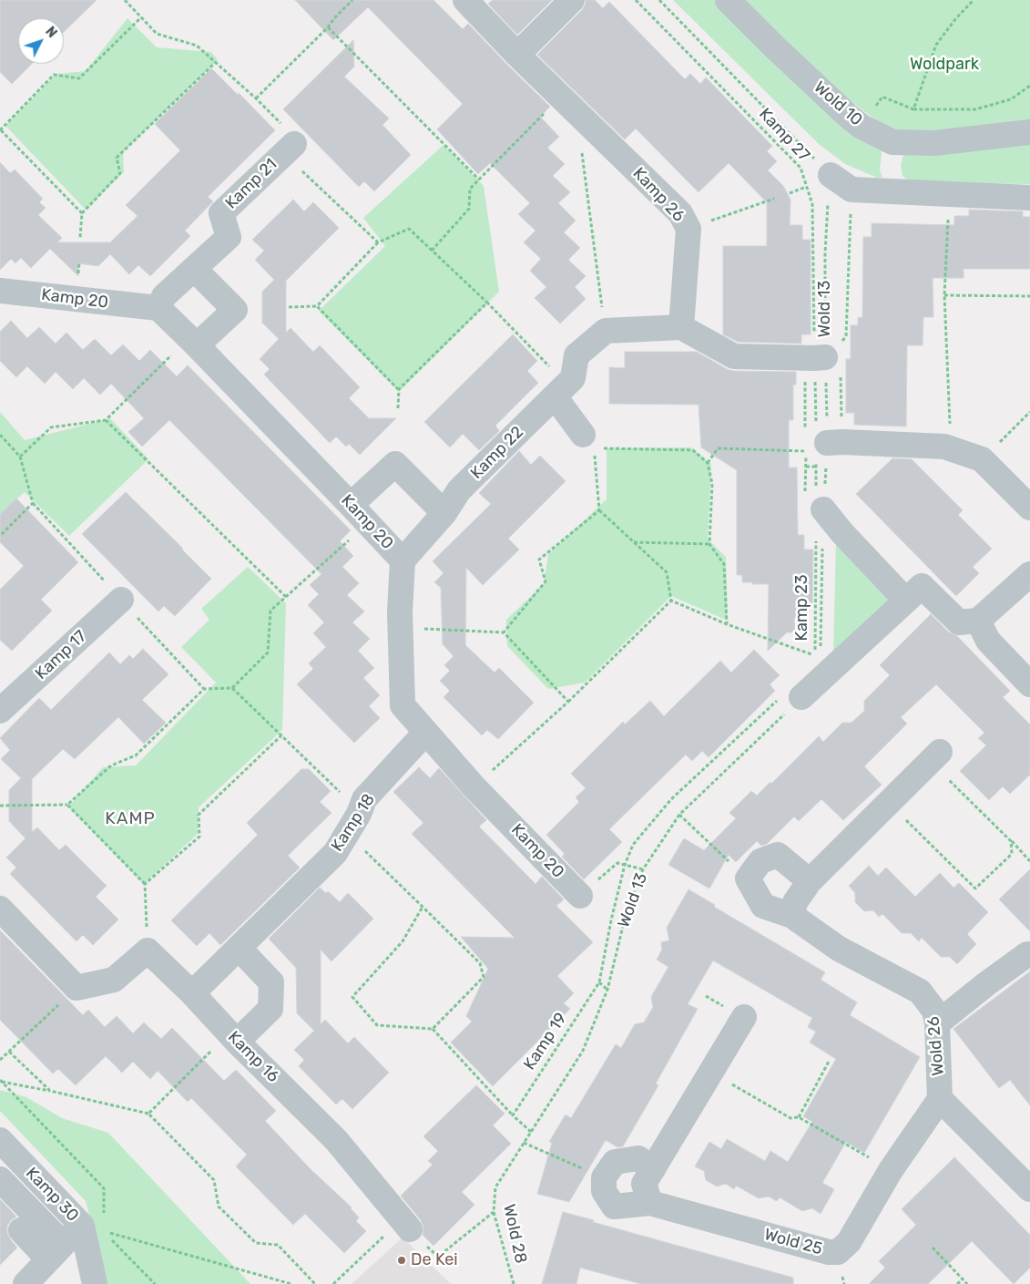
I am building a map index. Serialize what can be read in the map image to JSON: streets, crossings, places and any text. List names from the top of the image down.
{
  "streets": {
    "street": [
      "Wold 10",
      "Kamp 21",
      "Kamp 26",
      "Kamp 20",
      "Kamp 22",
      "Kamp 17",
      "Kamp 18",
      "Wold 26",
      "Kamp 16",
      "Kamp 30",
      "Wold 25"
    ],
    "path": [
      "Kamp 27",
      "Wold 13",
      "Kamp 23",
      "Kamp 19",
      "Wold 28"
    ]
  },
  "crossings": [
    ["Kamp 27", "Wold 13"],
    ["Kamp 21", "Kamp 20"],
    ["Kamp 20", "Kamp 22"],
    ["Kamp 20", "Kamp 18"],
    ["Wold 13", "Wold 28"],
    ["Kamp 18", "Kamp 16"],
    ["Wold 26", "Wold 25"]
  ],
  "districts": ["KAMP"],
  "parks": ["Woldpark"],
  "places": ["De Kei"],
  "north": "top right"
}
